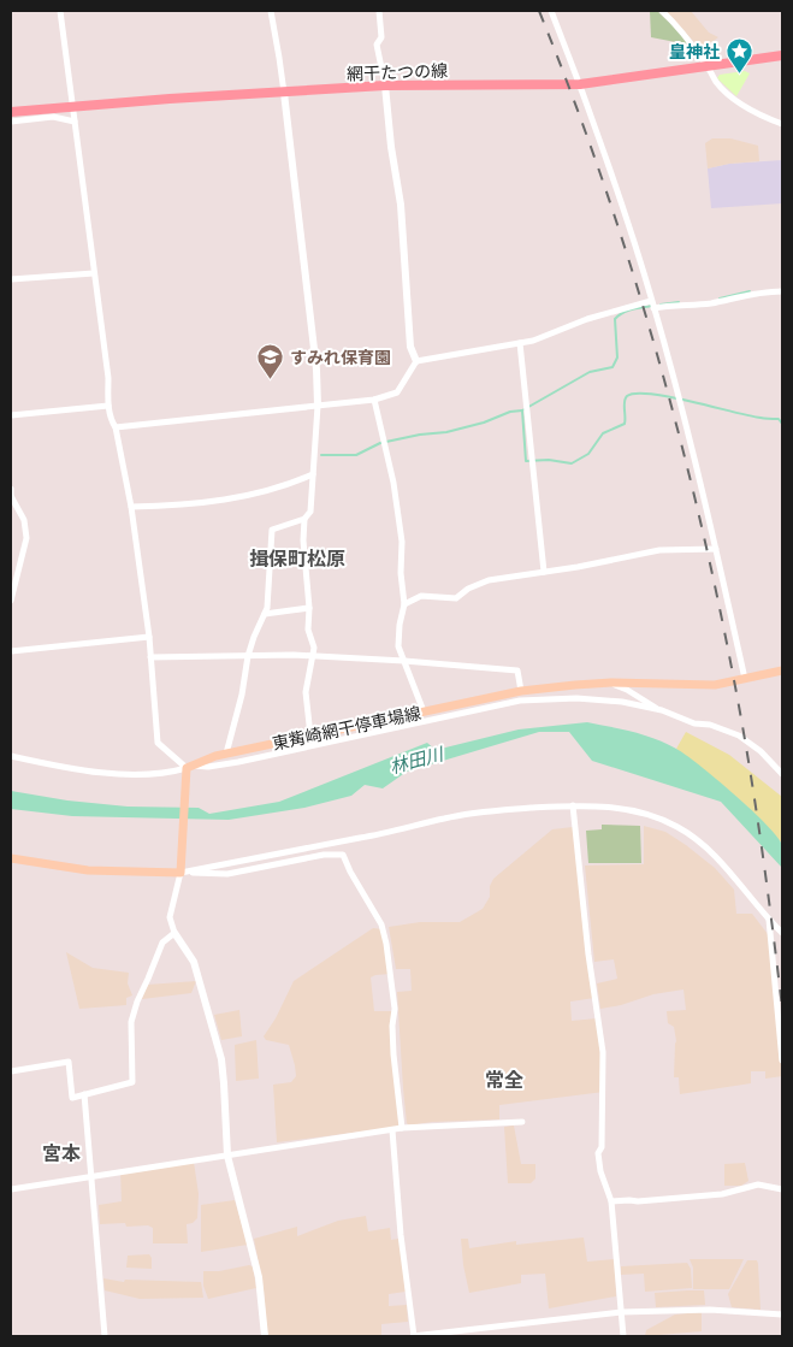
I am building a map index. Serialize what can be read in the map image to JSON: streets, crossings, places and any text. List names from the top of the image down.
{
  "streets": {
    "main road": ["網干たつの線", "東觜崎網干停車場線"]
  },
  "districts": ["揖保町松原", "常全", "宮本"],
  "water": ["林田川"],
  "places": {
    "place": ["皇神社"],
    "school or university": ["すみれ保育園"]
  }
}
